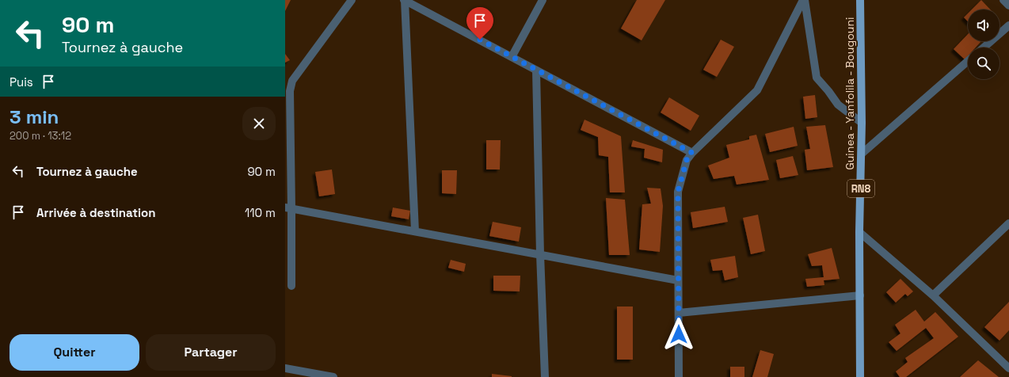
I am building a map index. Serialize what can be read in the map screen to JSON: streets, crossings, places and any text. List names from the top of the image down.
{
  "streets": {
    "main road": ["Guinea - Yanfolila - Bougouni", "RN8"]
  },
  "page": {
    "turn": ["90 m", "Tournez à gauche"],
    "then": "Puis",
    "heading": ["3 min", "200 m · 13:12"],
    "list": [
      {
        "name": "Tournez à gauche",
        "value": "90 m"
      },
      {
        "name": "Arrivée à destination",
        "value": "110 m"
      }
    ],
    "buttons": ["Quitter", "Partager"]
  }
}
